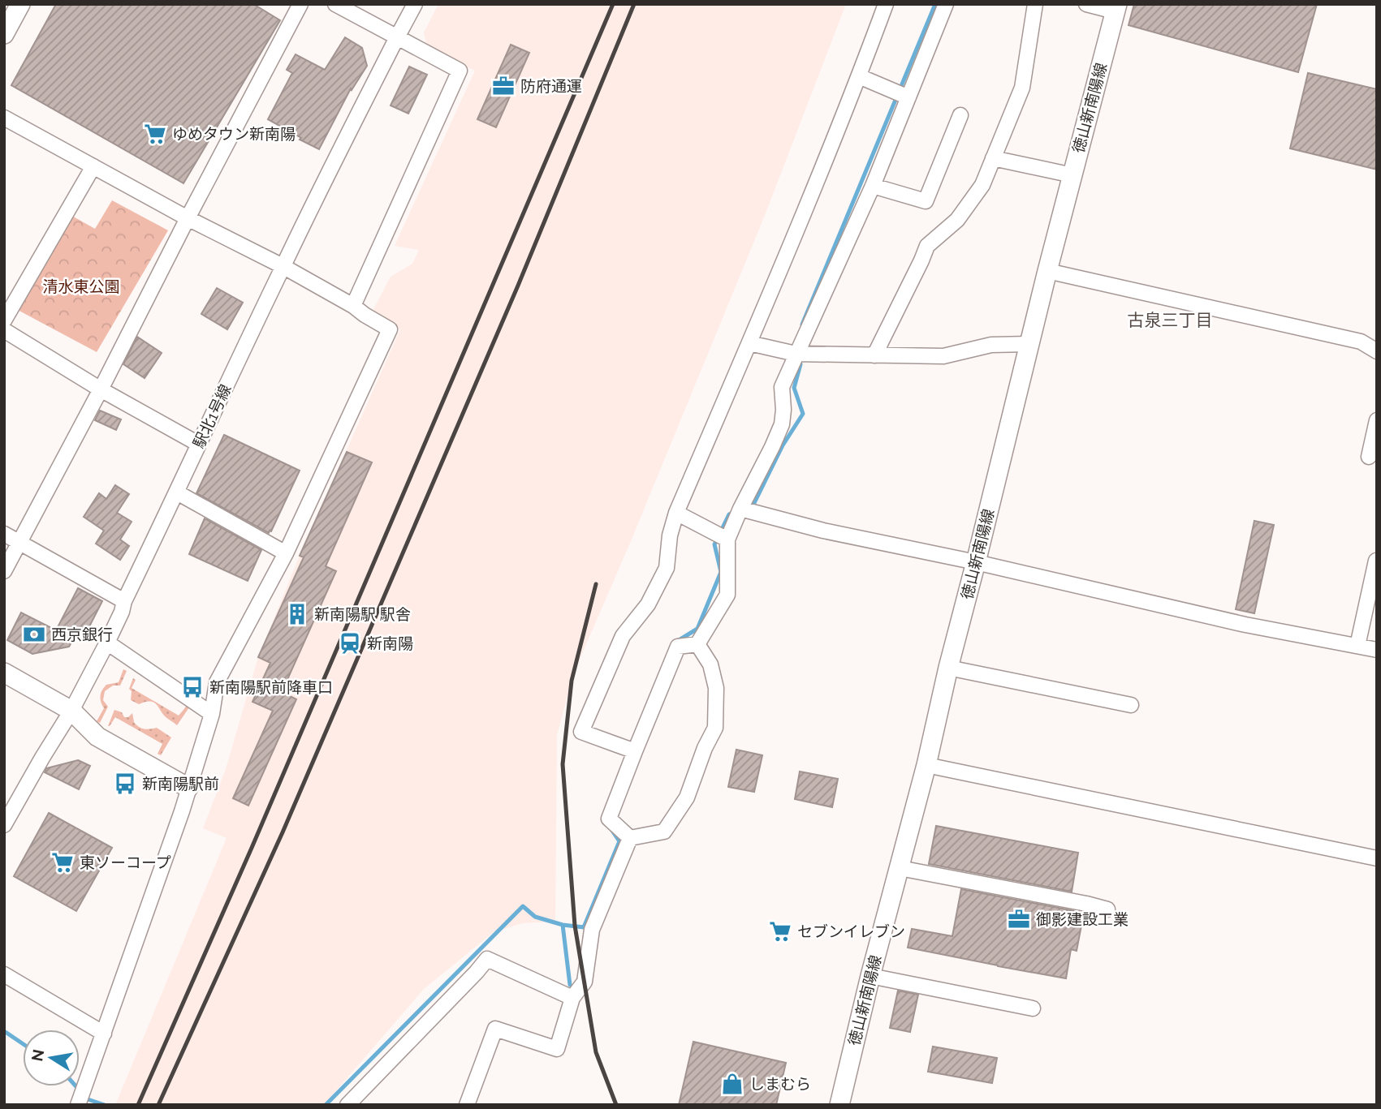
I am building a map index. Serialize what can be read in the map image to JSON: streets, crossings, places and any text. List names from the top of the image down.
{
  "streets": {
    "main road": ["徳山新南陽線"],
    "street": ["駅北1号線"]
  },
  "districts": ["古泉三丁目"],
  "parks": ["清水東公園"],
  "places": {
    "office": ["防府通運", "御影建設工業"],
    "supermarket": ["ゆめタウン新南陽", "東ソーコープ", "セブンイレブン"],
    "building": ["新南陽駅 駅舎"],
    "bank": ["西京銀行"],
    "station": ["新南陽"],
    "bus stop": ["新南陽駅前降車口", "新南陽駅前"],
    "shop": ["しまむら"]
  },
  "north": "left"
}
